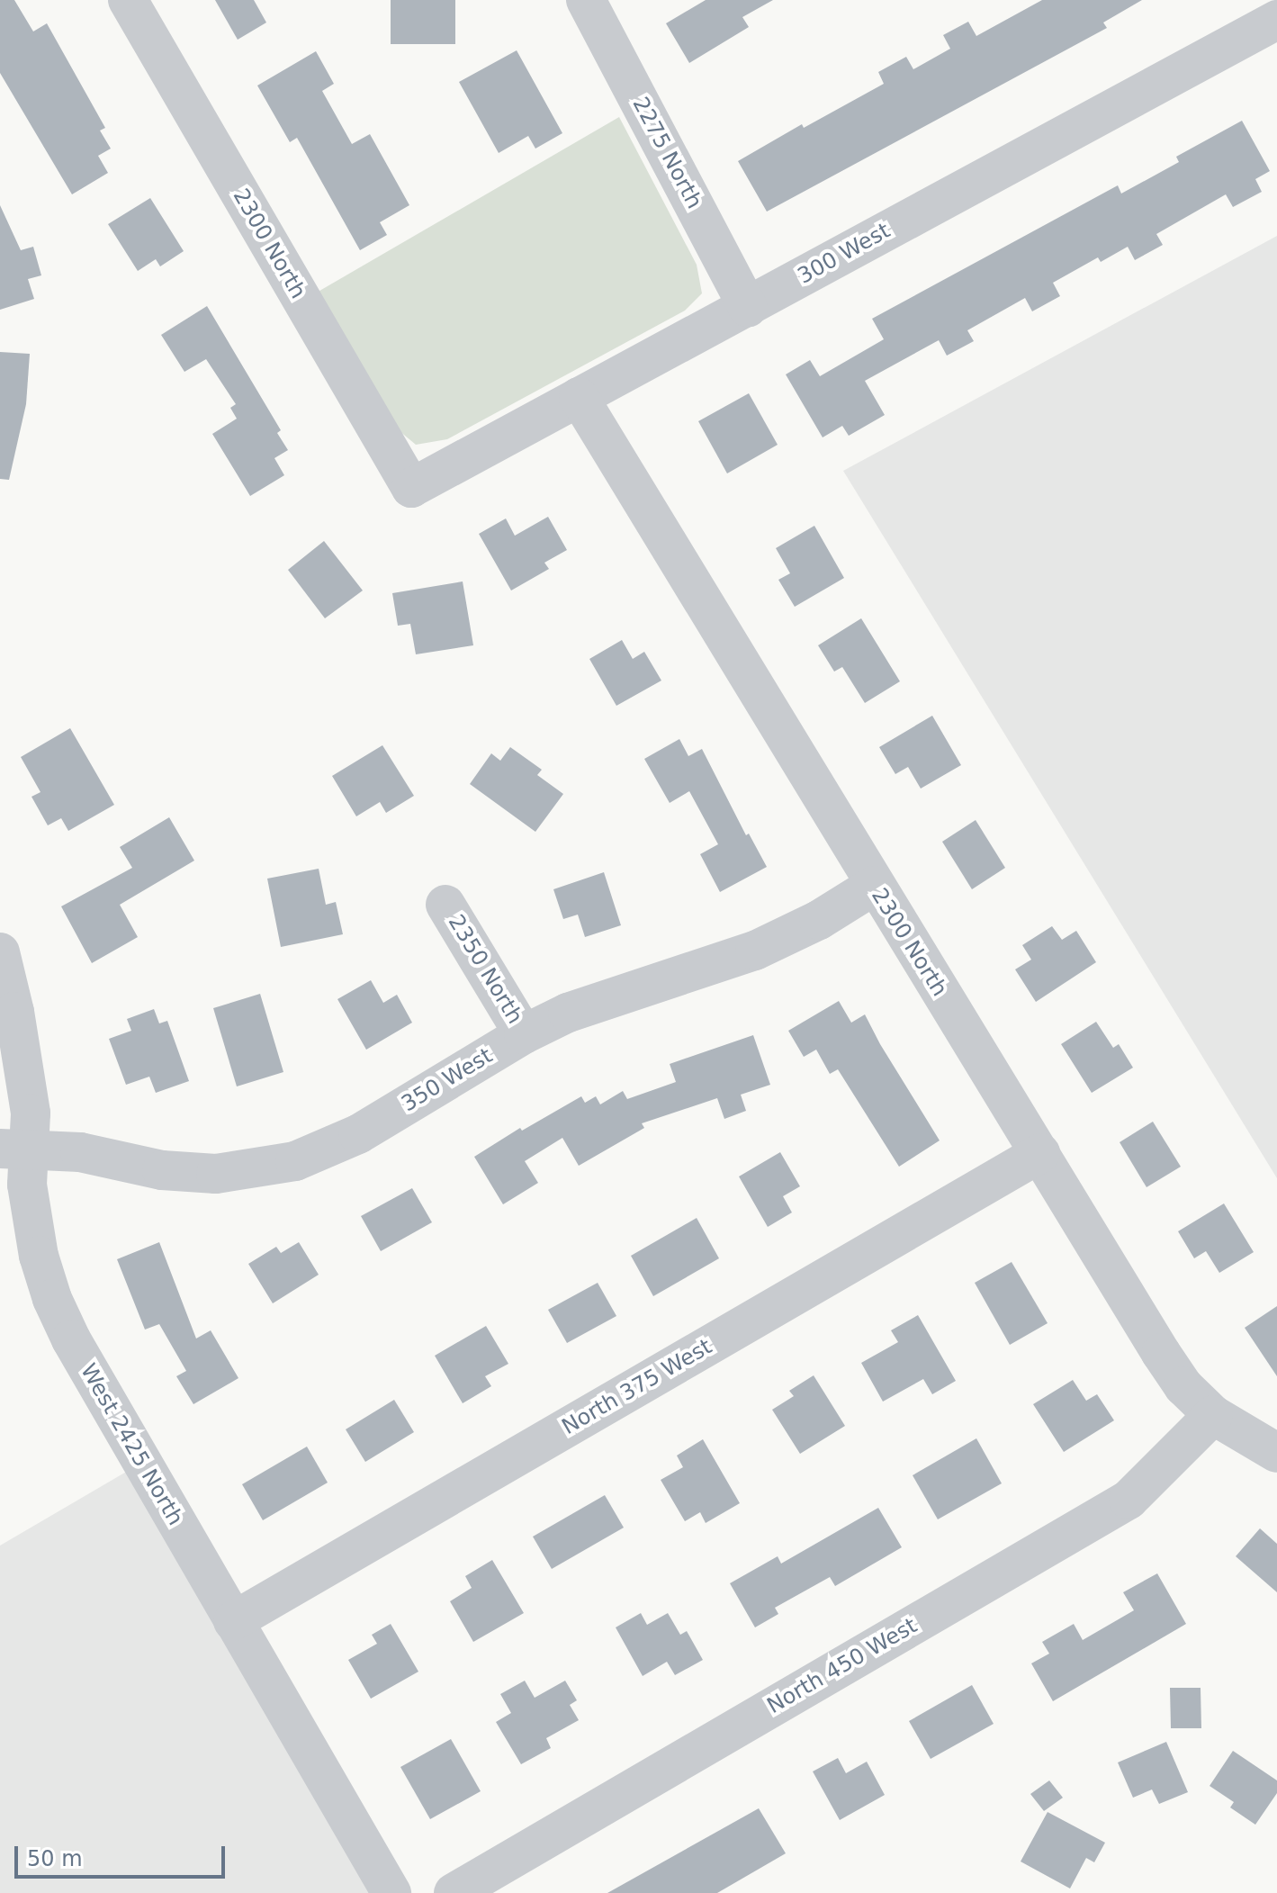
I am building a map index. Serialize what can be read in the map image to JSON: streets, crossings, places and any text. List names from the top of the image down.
{
  "streets": {
    "street": [
      "2275 North",
      "2300 North",
      "300 West",
      "2350 North",
      "350 West",
      "North 375 West",
      "West 2425 North",
      "North 450 West"
    ]
  },
  "crossings": [
    ["2275 North", "300 West"],
    ["2300 North", "300 West"],
    ["2300 North", "350 West"],
    ["2300 North", "North 375 West"],
    ["2300 North", "North 450 West"],
    ["2350 North", "350 West"],
    ["350 West", "West 2425 North"],
    ["North 375 West", "West 2425 North"]
  ],
  "scale_bar": "50 m"
}
